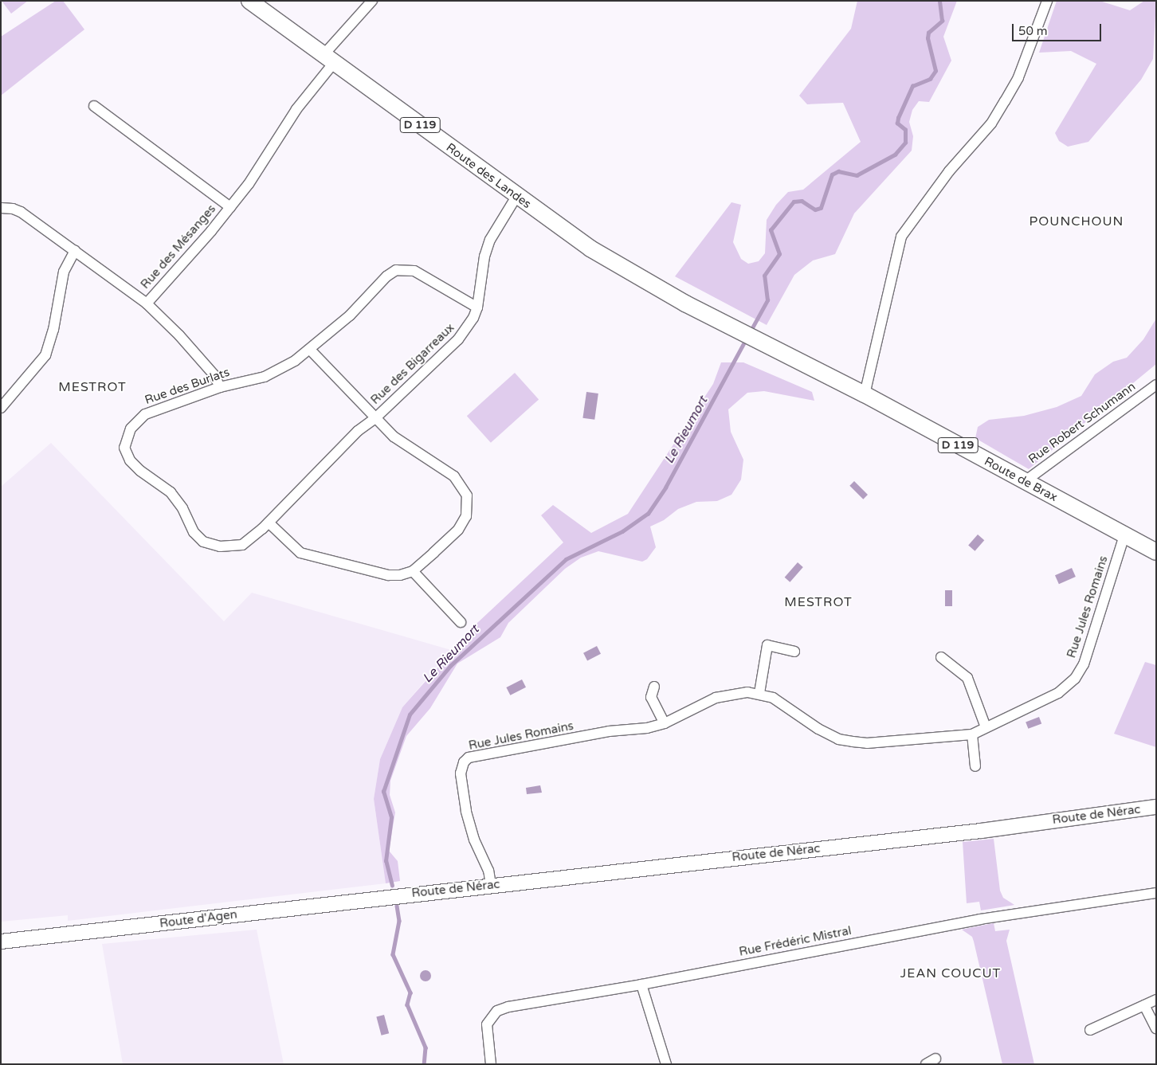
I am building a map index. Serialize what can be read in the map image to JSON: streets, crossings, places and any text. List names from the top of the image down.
{
  "streets": {
    "main road": [
      "D 119",
      "Route des Landes",
      "Route de Brax",
      "Route de Nérac",
      "Route d'Agen"
    ],
    "street": [
      "Rue des Mésanges",
      "Rue des Bigarreaux",
      "Rue des Burlats",
      "Rue Robert Schumann",
      "Rue Jules Romains",
      "Rue Frédéric Mistral"
    ]
  },
  "crossings": [
    ["Route des Landes", "Rue des Mésanges"],
    ["Route des Landes", "Rue des Bigarreaux"],
    ["Route des Landes", "Route de Brax"],
    ["Rue des Bigarreaux", "Rue des Burlats"],
    ["Rue Robert Schumann", "Route de Brax"],
    ["Route de Brax", "Rue Jules Romains"],
    ["Rue Jules Romains", "Route de Nérac"],
    ["Route de Nérac", "Route d'Agen"]
  ],
  "districts": [
    "POUNCHOUN",
    "MESTROT",
    "MESTROT",
    "JEAN COUCUT"
  ],
  "water": ["Le Rieumort"],
  "scale_bar": "50 m"
}
